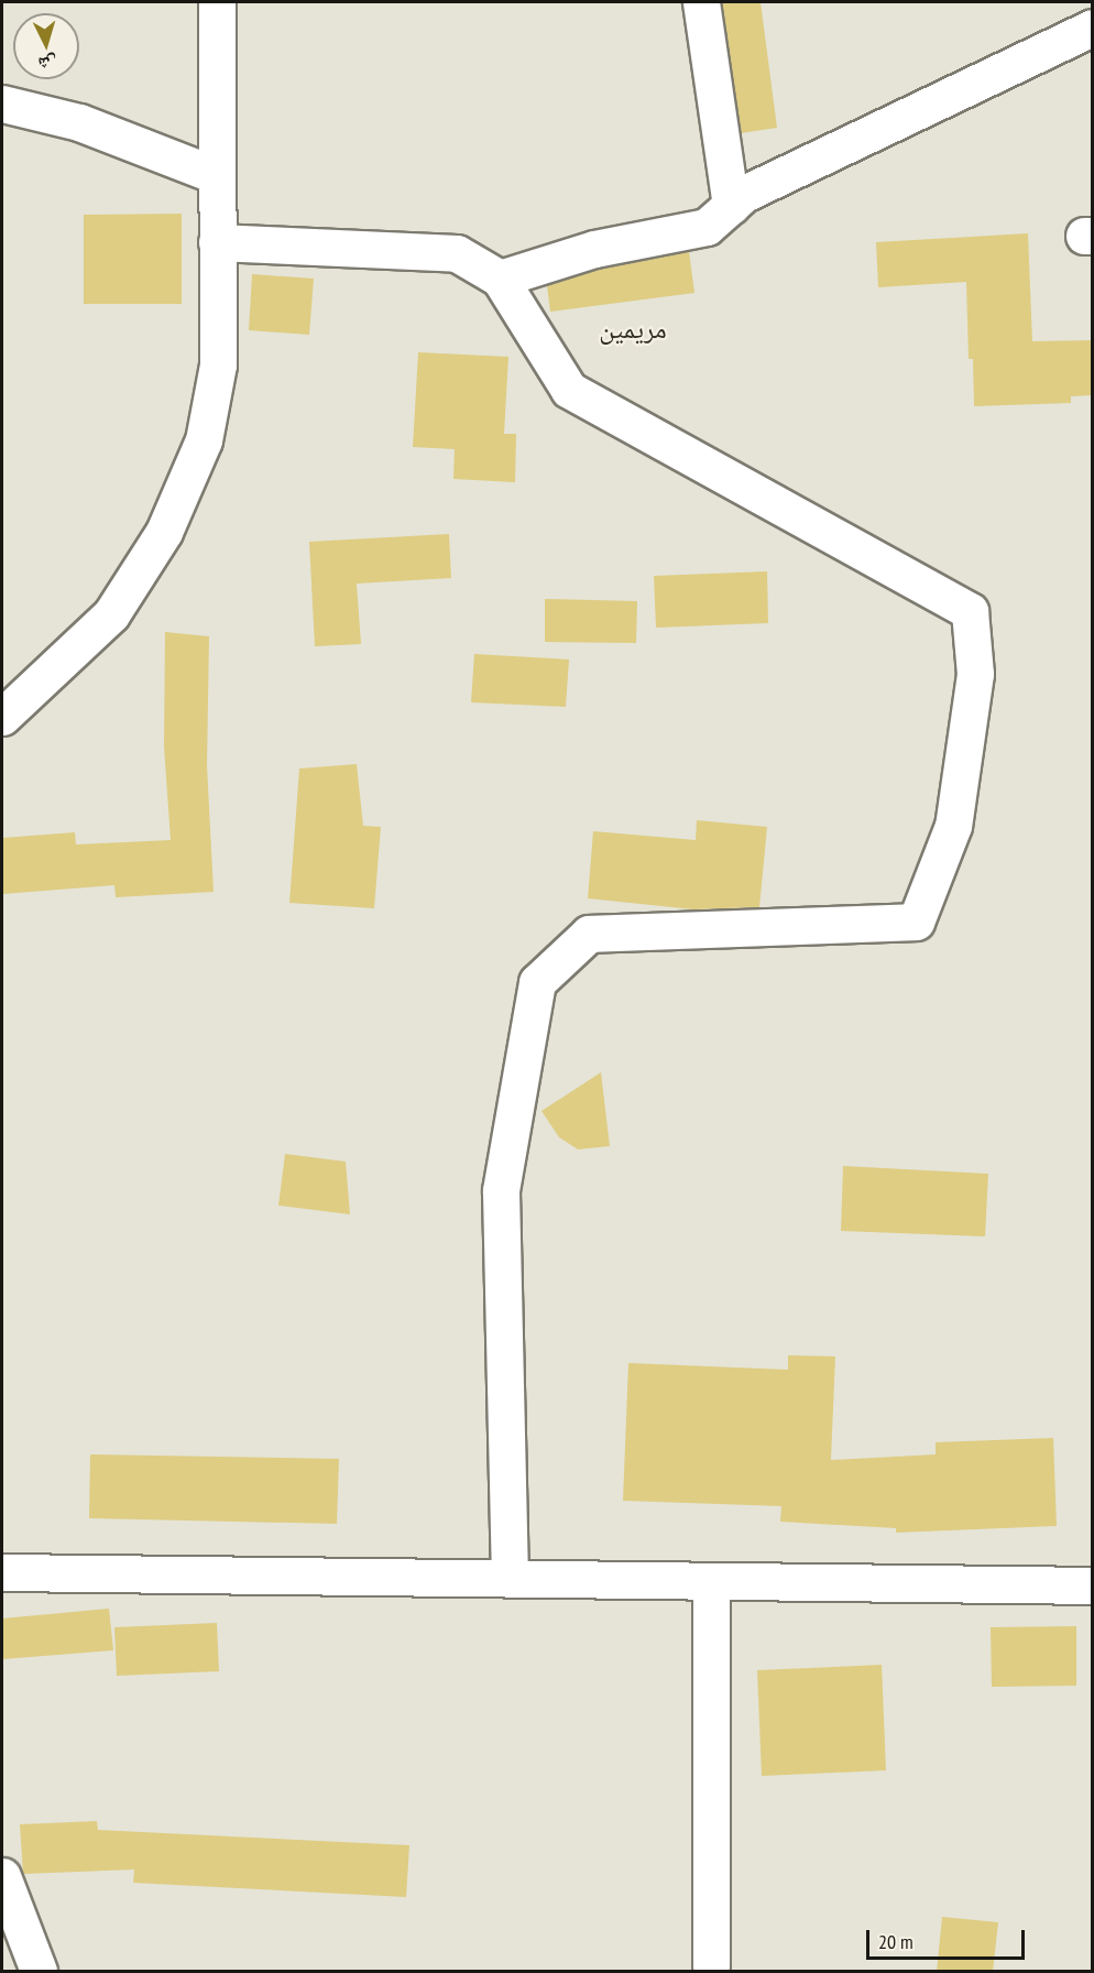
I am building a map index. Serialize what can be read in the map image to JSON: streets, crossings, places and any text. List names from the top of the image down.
{
  "districts": ["مريمين"],
  "scale_bar": "20 m",
  "north": "bottom"
}
